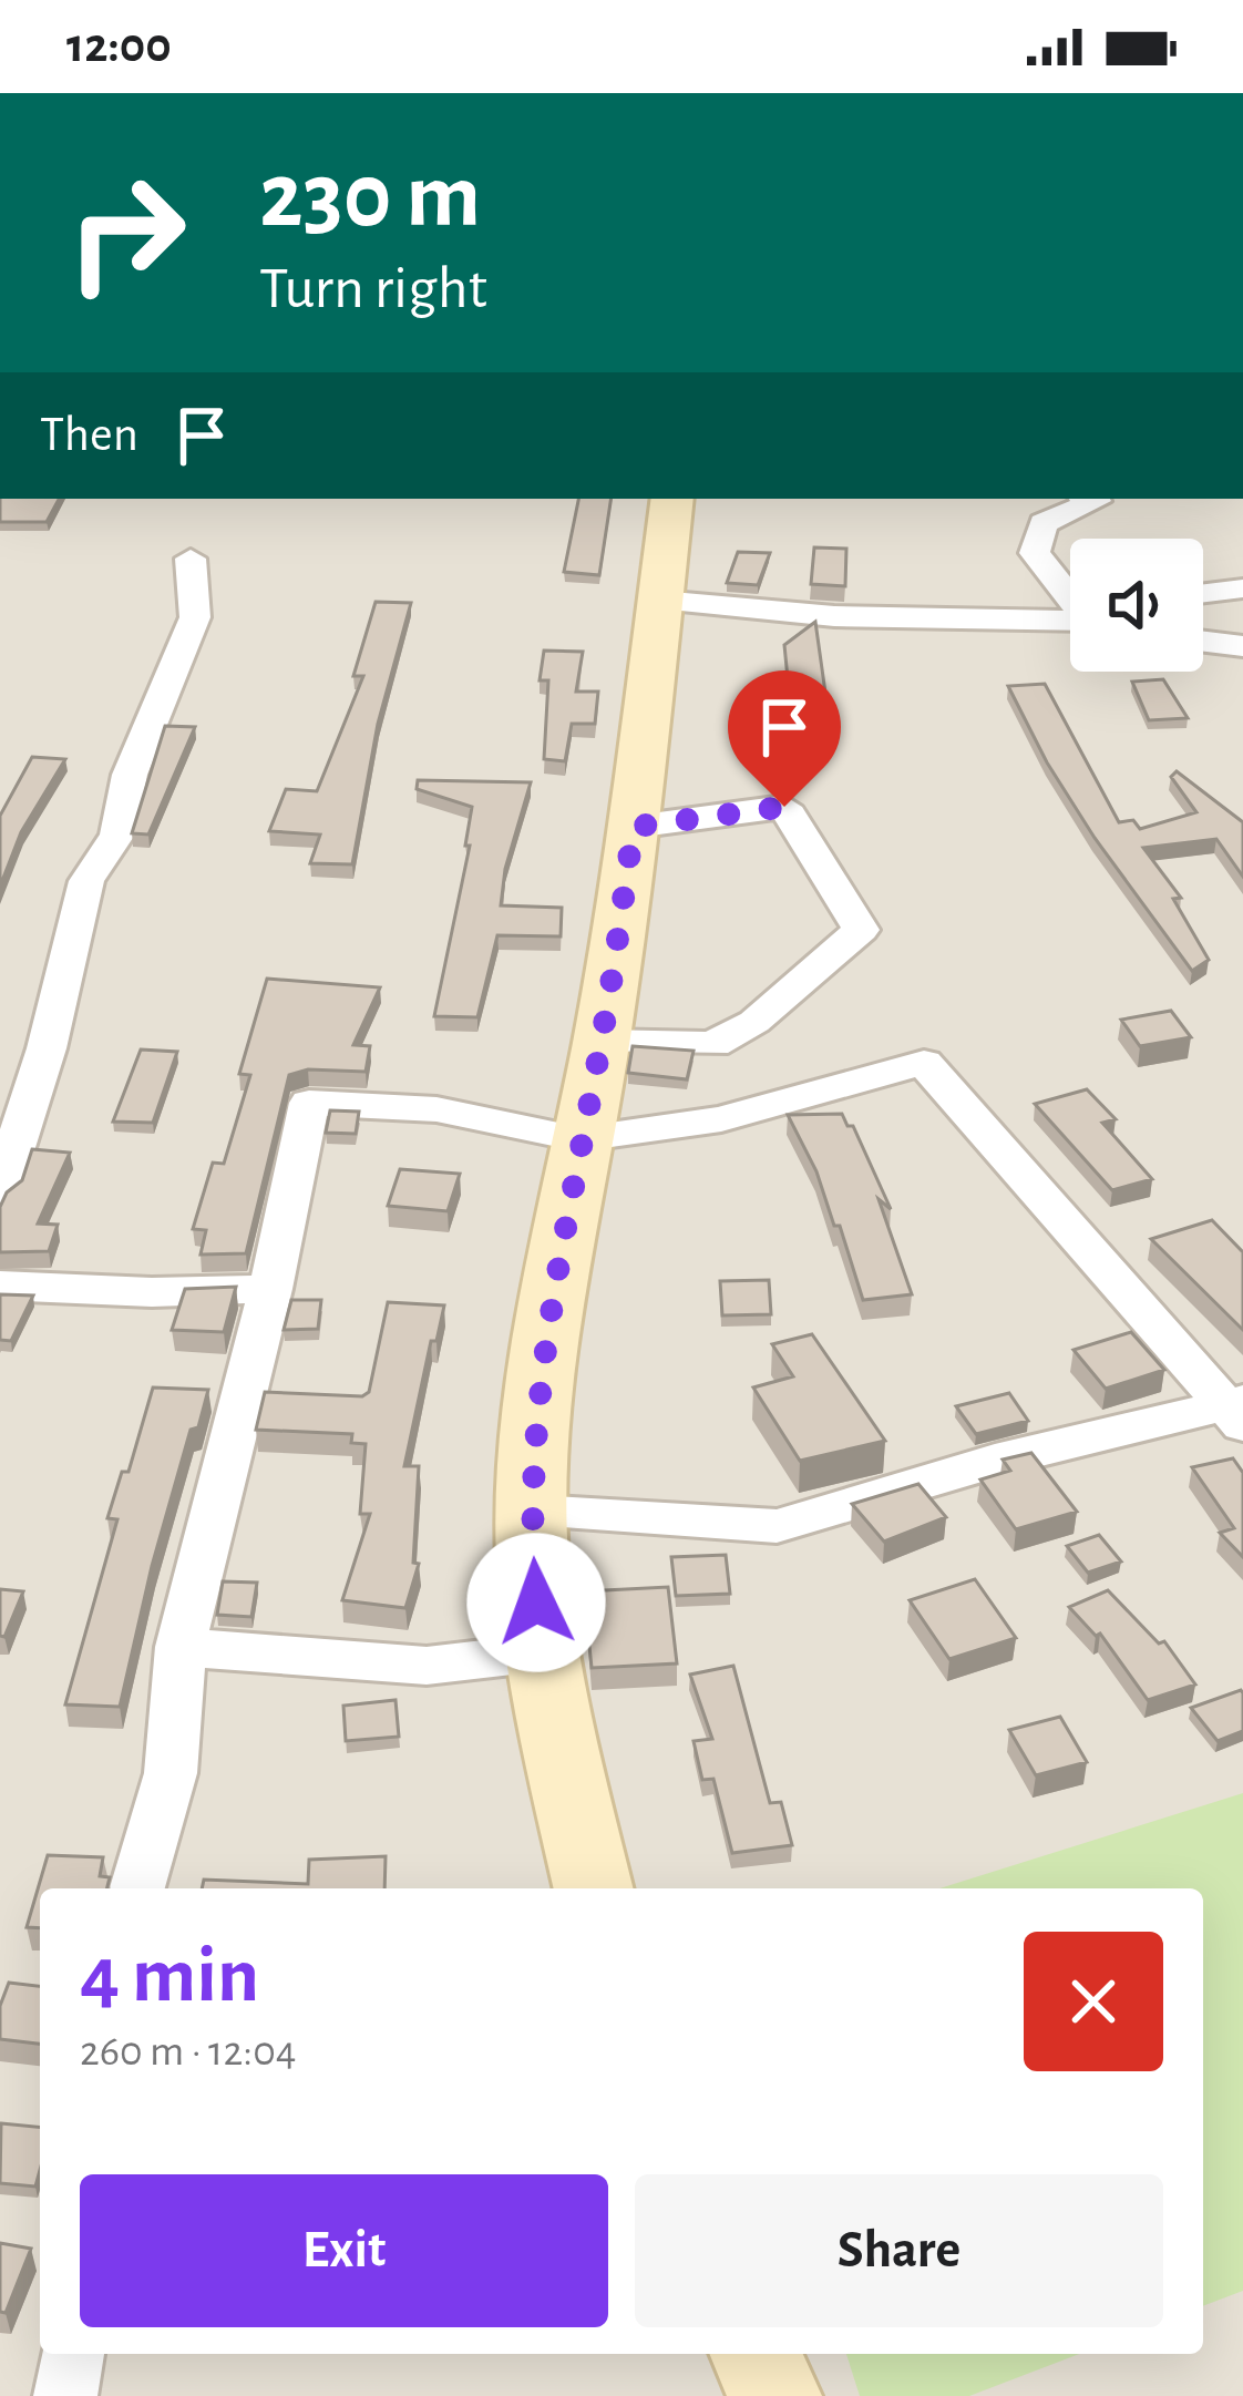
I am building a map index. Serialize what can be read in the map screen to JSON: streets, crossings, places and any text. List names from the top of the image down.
{
  "page": {
    "status": "12:00",
    "turn": ["230 m", "Turn right"],
    "then": "Then",
    "heading": ["4 min", "260 m · 12:04"],
    "buttons": ["Exit", "Share"]
  }
}
